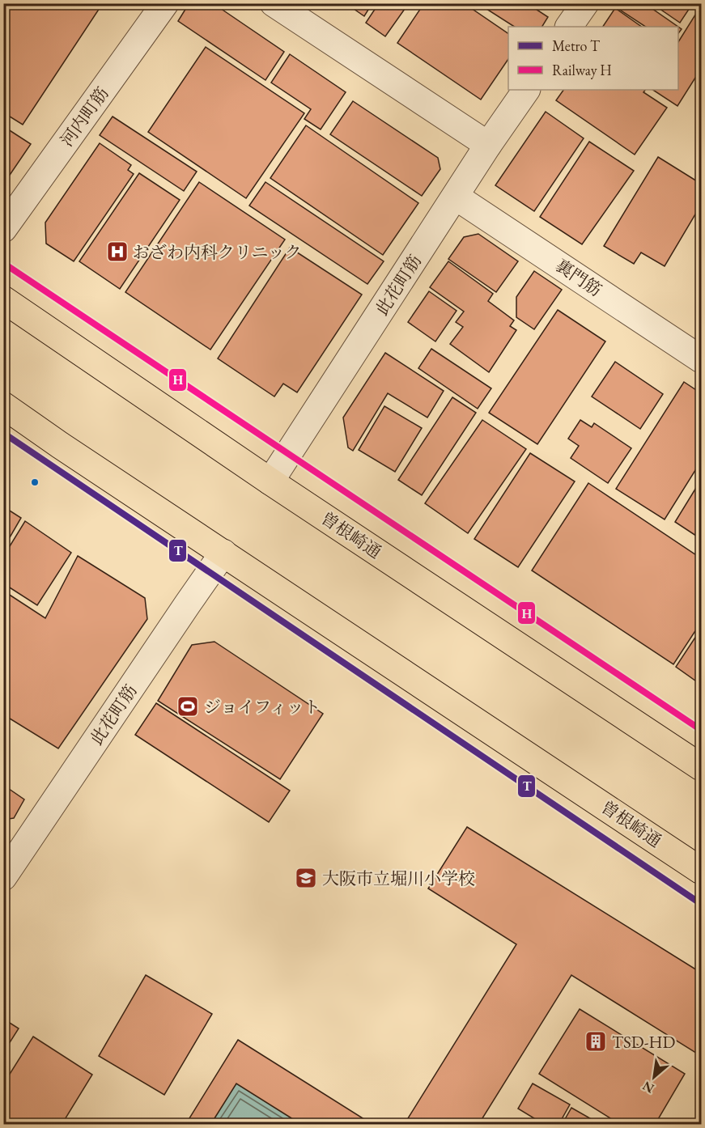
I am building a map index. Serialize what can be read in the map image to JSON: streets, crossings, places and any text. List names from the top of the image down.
{
  "streets": {
    "highway": ["曽根崎通"],
    "street": ["河内町筋", "裏門筋", "此花町筋"]
  },
  "crossings": [
    ["裏門筋", "此花町筋"],
    ["此花町筋", "曽根崎通"]
  ],
  "places": {
    "hospital": ["おざわ内科クリニック"],
    "sports": ["ジョイフィット"],
    "school or university": ["大阪市立堀川小学校"],
    "building": ["TSD-HD"]
  },
  "lines": ["rail line H", "metro line T"],
  "legend": ["Metro T", "Railway H"],
  "north": "bottom left"
}
